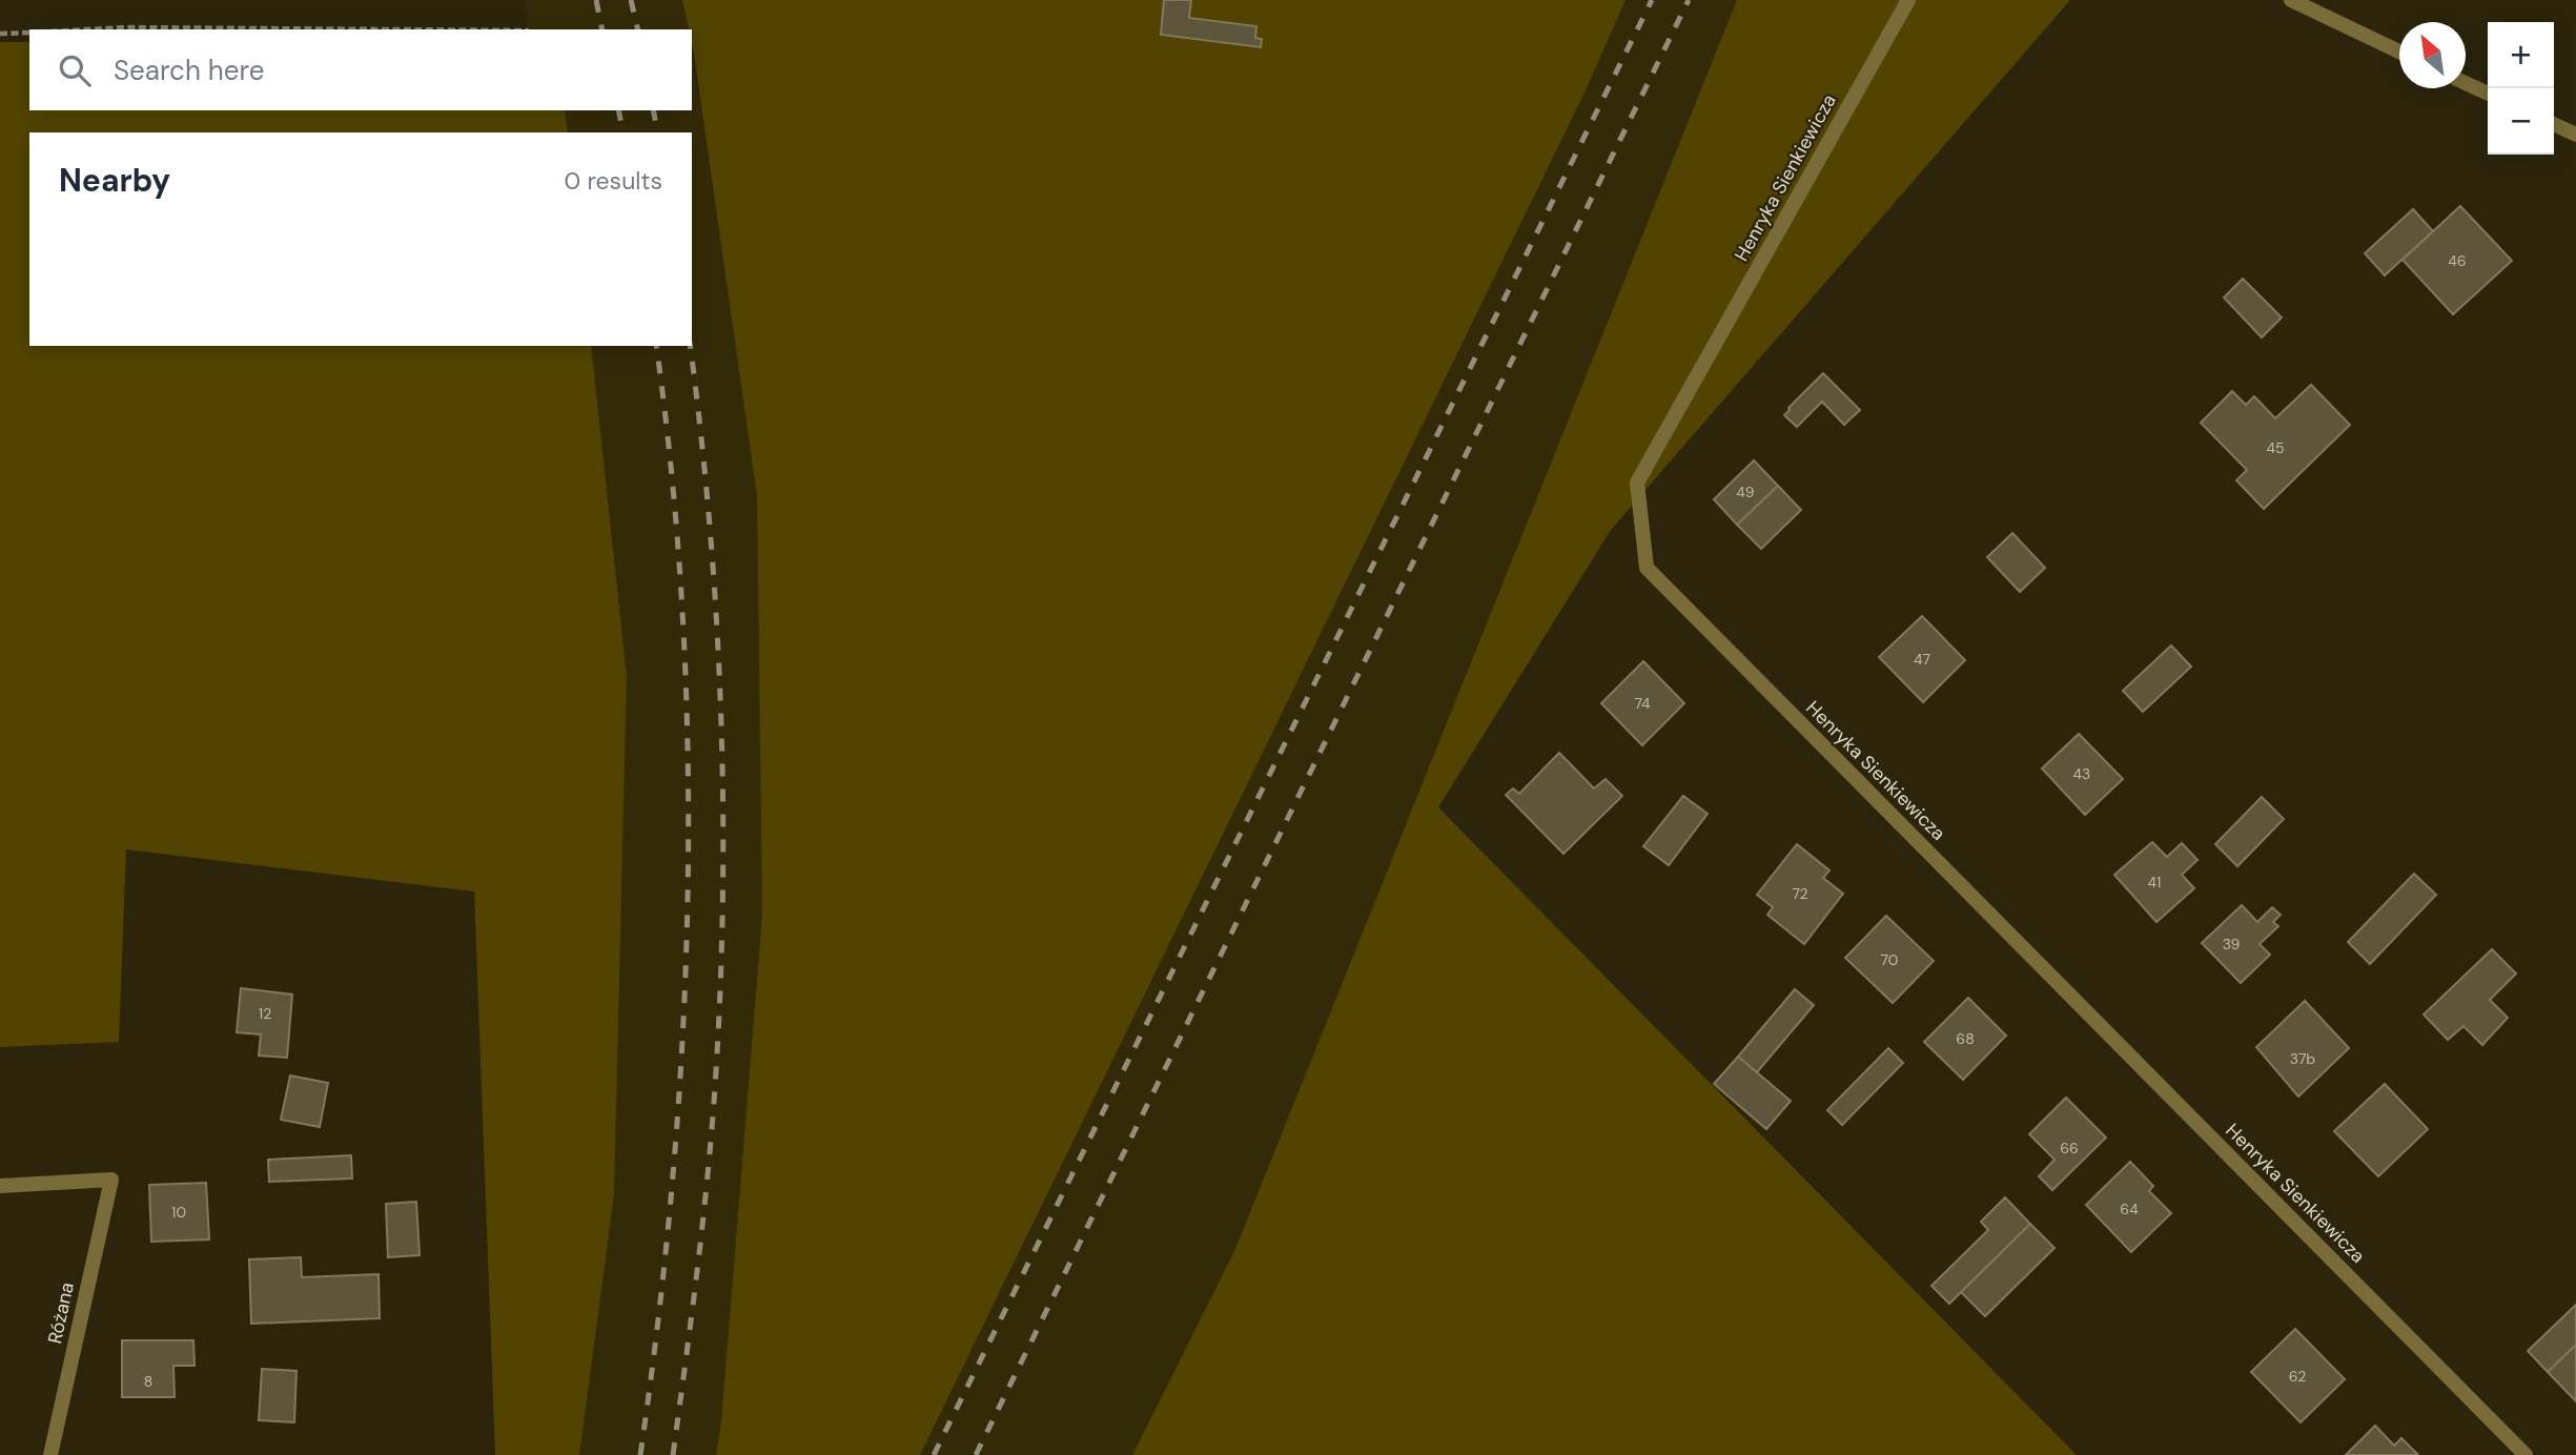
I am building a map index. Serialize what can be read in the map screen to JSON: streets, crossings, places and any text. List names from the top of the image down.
{
  "streets": {
    "street": ["Henryka Sienkiewicza", "Różana"]
  },
  "house_numbers": [
    "46",
    "45",
    "49",
    "47",
    "74",
    "43",
    "41",
    "72",
    "39",
    "70",
    "12",
    "68",
    "37b",
    "66",
    "64",
    "10",
    "62",
    "8"
  ],
  "north": "top left",
  "page": {
    "map_buttons": ["+", "−"],
    "search": "Search here",
    "heading": ["Nearby", "0 results"]
  }
}
